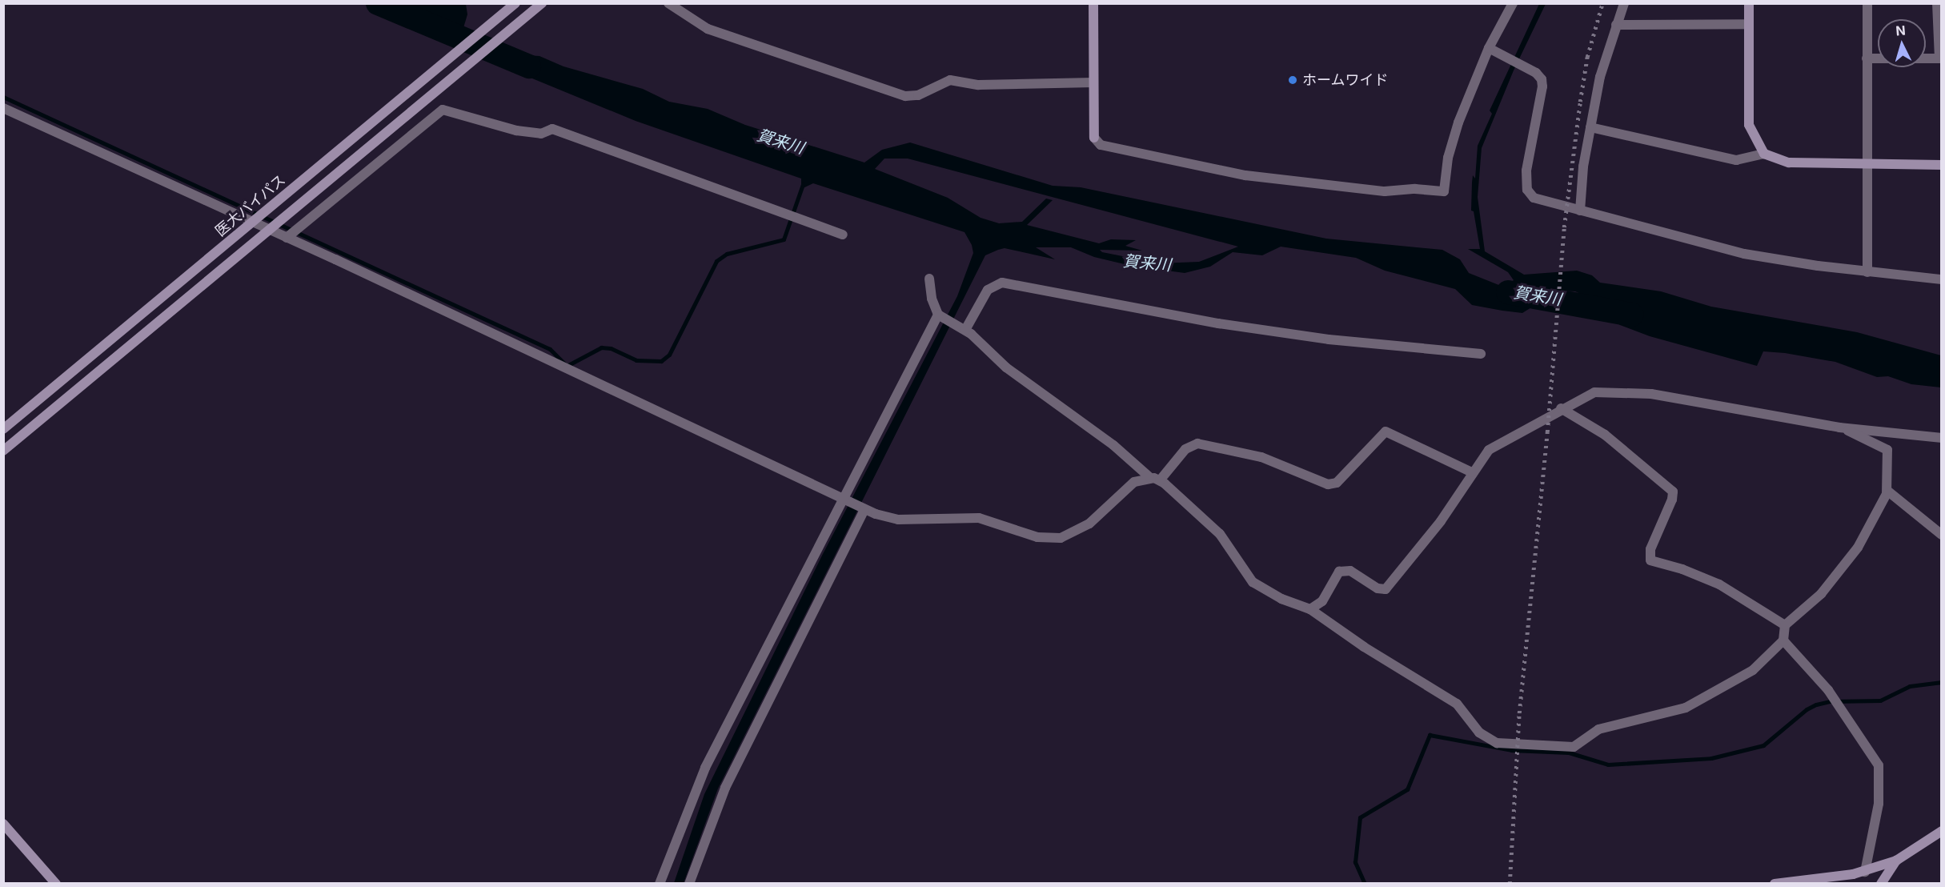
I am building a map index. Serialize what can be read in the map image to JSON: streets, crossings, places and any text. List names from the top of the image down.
{
  "streets": {
    "main road": ["医大バイパス"]
  },
  "water": ["賀来川"],
  "places": ["ホームワイド"],
  "north": "top"
}
